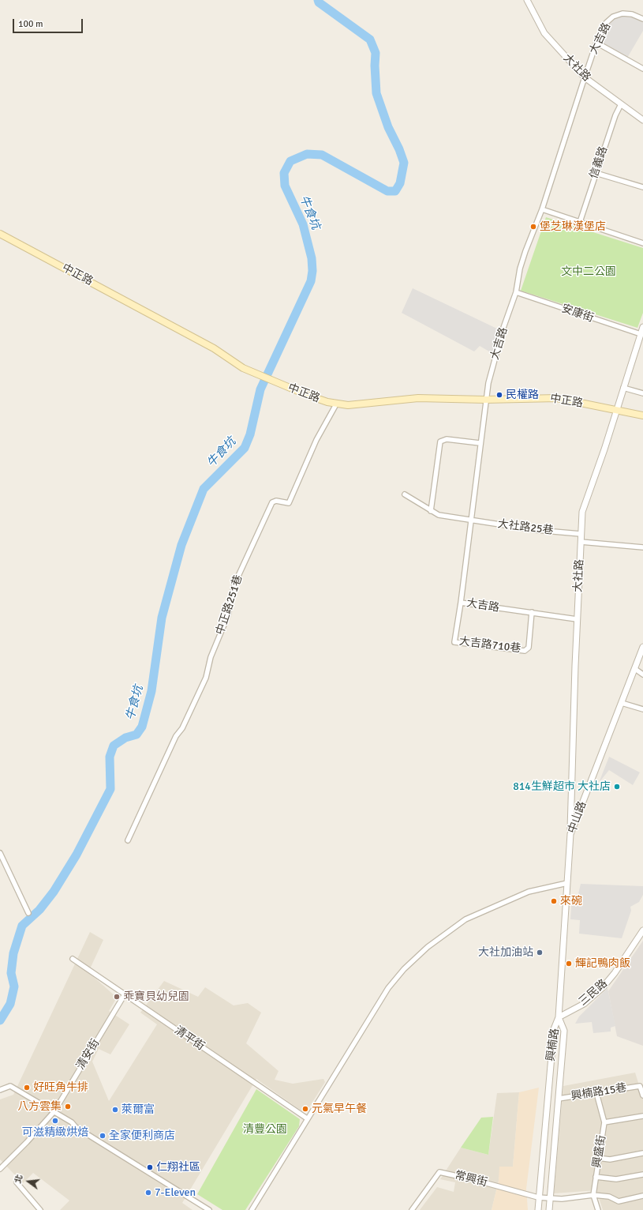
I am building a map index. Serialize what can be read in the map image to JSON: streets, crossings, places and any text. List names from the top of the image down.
{
  "streets": {
    "main road": ["中正路"],
    "street": [
      "大吉路",
      "大社路",
      "信義路",
      "安康街",
      "大社路25巷",
      "中正路251巷",
      "大吉路710巷",
      "中山路",
      "三民路",
      "清平街",
      "興楠路",
      "清安街",
      "興楠路15巷",
      "興盛街",
      "常興街"
    ]
  },
  "crossings": [
    ["大吉路", "大社路"],
    ["大吉路", "中正路"],
    ["大吉路", "安康街"],
    ["大吉路", "大社路25巷"],
    ["大吉路", "大吉路710巷"],
    ["大社路", "信義路"],
    ["大社路", "中正路"],
    ["大社路", "安康街"],
    ["大社路", "大社路25巷"],
    ["大社路", "中山路"],
    ["中正路", "中正路251巷"],
    ["中山路", "三民路"],
    ["中山路", "興楠路"],
    ["三民路", "興楠路"],
    ["清平街", "清安街"],
    ["興楠路", "興楠路15巷"],
    ["興楠路", "常興街"],
    ["興楠路15巷", "興盛街"],
    ["興盛街", "常興街"]
  ],
  "water": ["牛食坑"],
  "parks": ["文中二公園", "清豐公園"],
  "places": [
    "堡芝琳漢堡店",
    "民權路",
    "814生鮮超市 大社店",
    "來碗",
    "大社加油站",
    "輝記鴨肉飯",
    "乖寶貝幼兒園",
    "好旺角牛排",
    "八方雲集",
    "元氣早午餐",
    "萊爾富",
    "可滋精緻烘焙",
    "全家便利商店",
    "仁翔社區",
    "7-Eleven"
  ],
  "scale_bar": "100 m",
  "north": "left"
}
